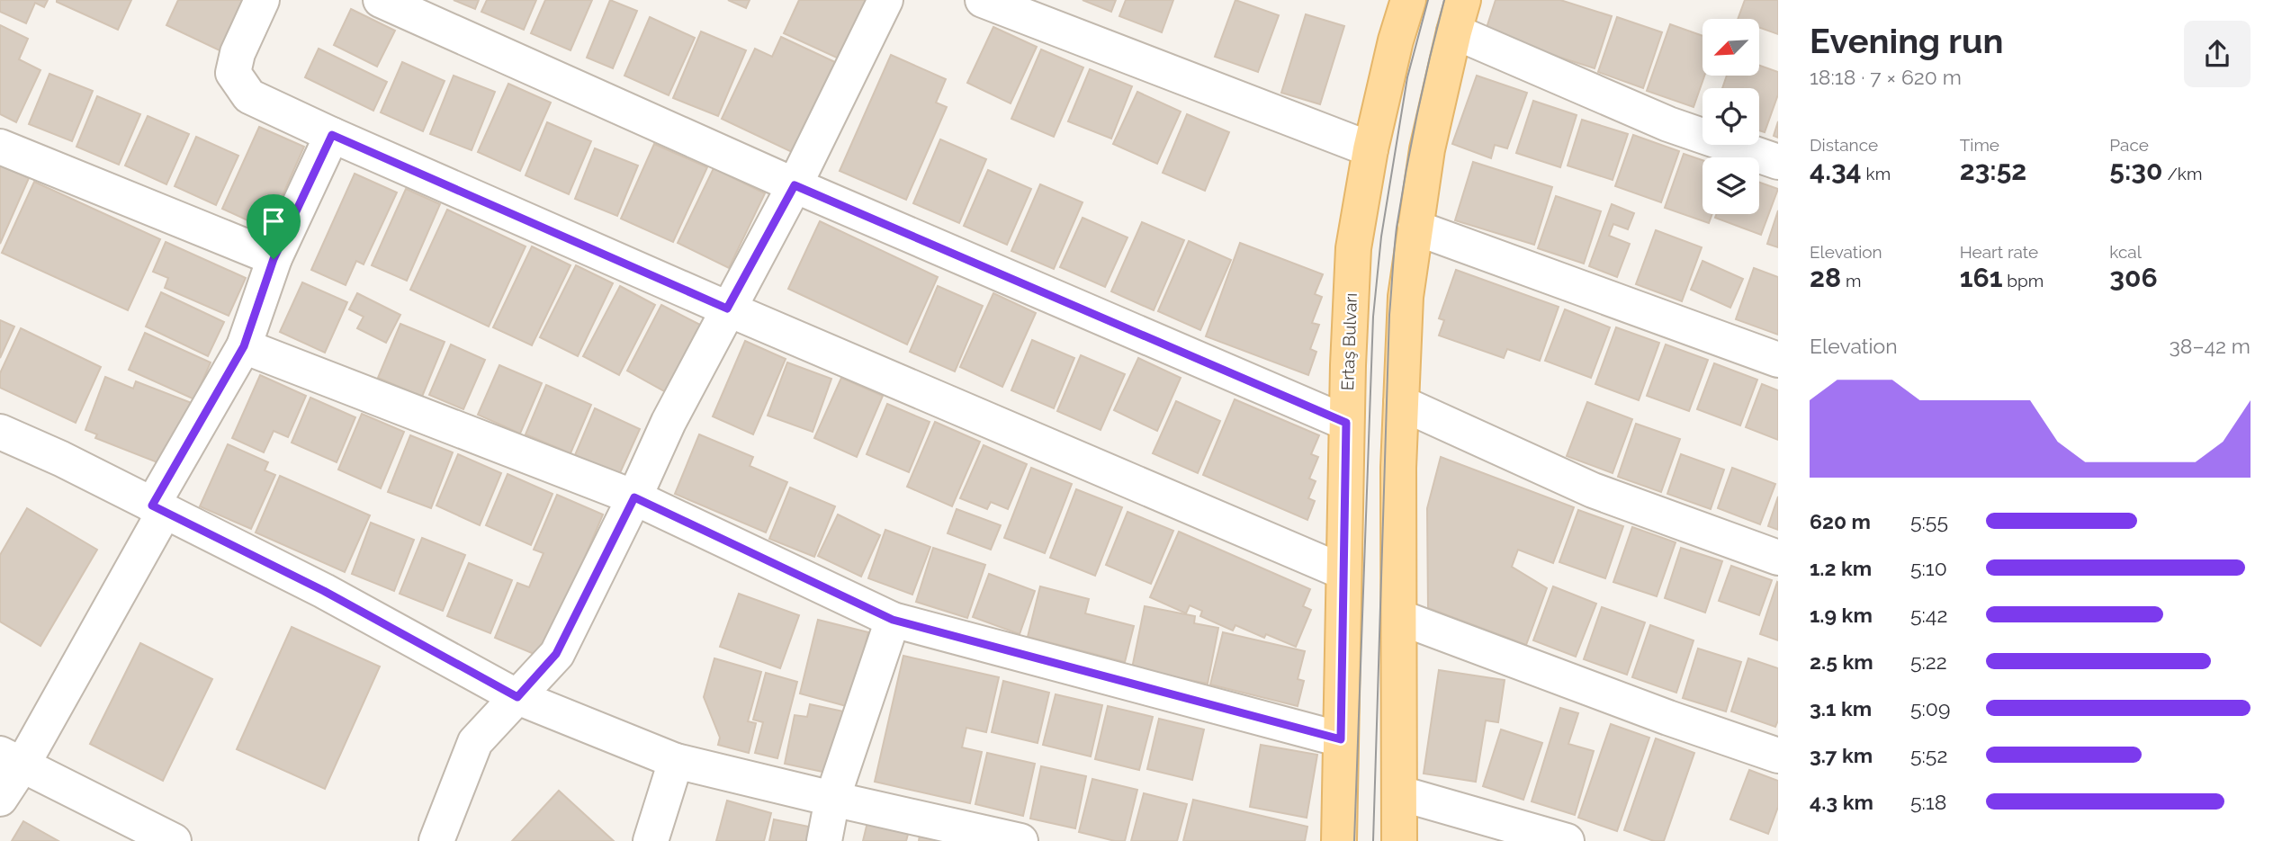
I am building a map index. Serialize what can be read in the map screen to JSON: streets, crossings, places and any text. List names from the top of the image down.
{
  "streets": {
    "main road": ["Ertaş Bulvarı"]
  },
  "north": "bottom left",
  "page": {
    "heading": ["Evening run", "18:18 · 7 × 620 m"],
    "stats": [
      ["Distance", "4.34 km"],
      ["Time", "23:52"],
      ["Pace", "5:30 /km"],
      ["Elevation", "28 m"],
      ["Heart rate", "161 bpm"],
      ["kcal", "306"]
    ],
    "chart": ["Elevation", "38–42 m"],
    "list": [
      {
        "name": "620 m",
        "note": "5:55"
      },
      {
        "name": "1.2 km",
        "note": "5:10"
      },
      {
        "name": "1.9 km",
        "note": "5:42"
      },
      {
        "name": "2.5 km",
        "note": "5:22"
      },
      {
        "name": "3.1 km",
        "note": "5:09"
      },
      {
        "name": "3.7 km",
        "note": "5:52"
      },
      {
        "name": "4.3 km",
        "note": "5:18"
      }
    ]
  }
}
